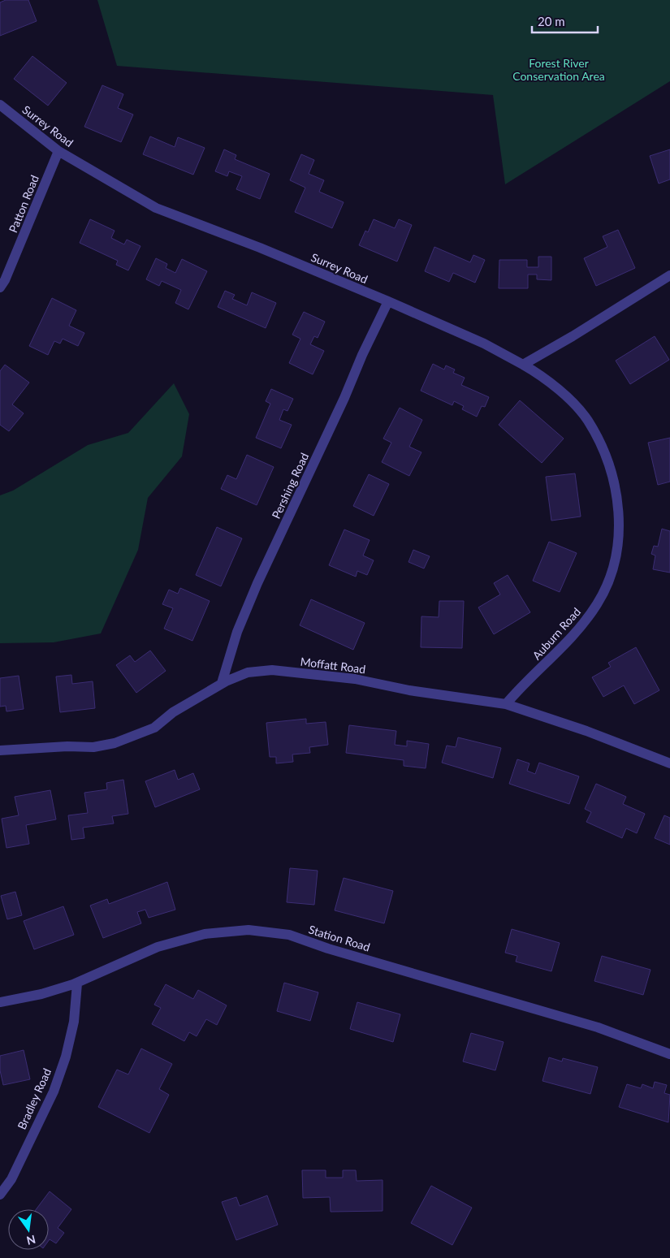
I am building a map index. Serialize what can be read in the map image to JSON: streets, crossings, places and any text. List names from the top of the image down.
{
  "streets": {
    "street": [
      "Surrey Road",
      "Patton Road",
      "Pershing Road",
      "Auburn Road",
      "Moffatt Road",
      "Station Road",
      "Bradley Road"
    ]
  },
  "crossings": [
    ["Surrey Road", "Patton Road"],
    ["Surrey Road", "Pershing Road"],
    ["Surrey Road", "Auburn Road"],
    ["Pershing Road", "Moffatt Road"],
    ["Auburn Road", "Moffatt Road"],
    ["Station Road", "Bradley Road"]
  ],
  "parks": ["Forest River Conservation Area"],
  "scale_bar": "20 m",
  "north": "bottom"
}
